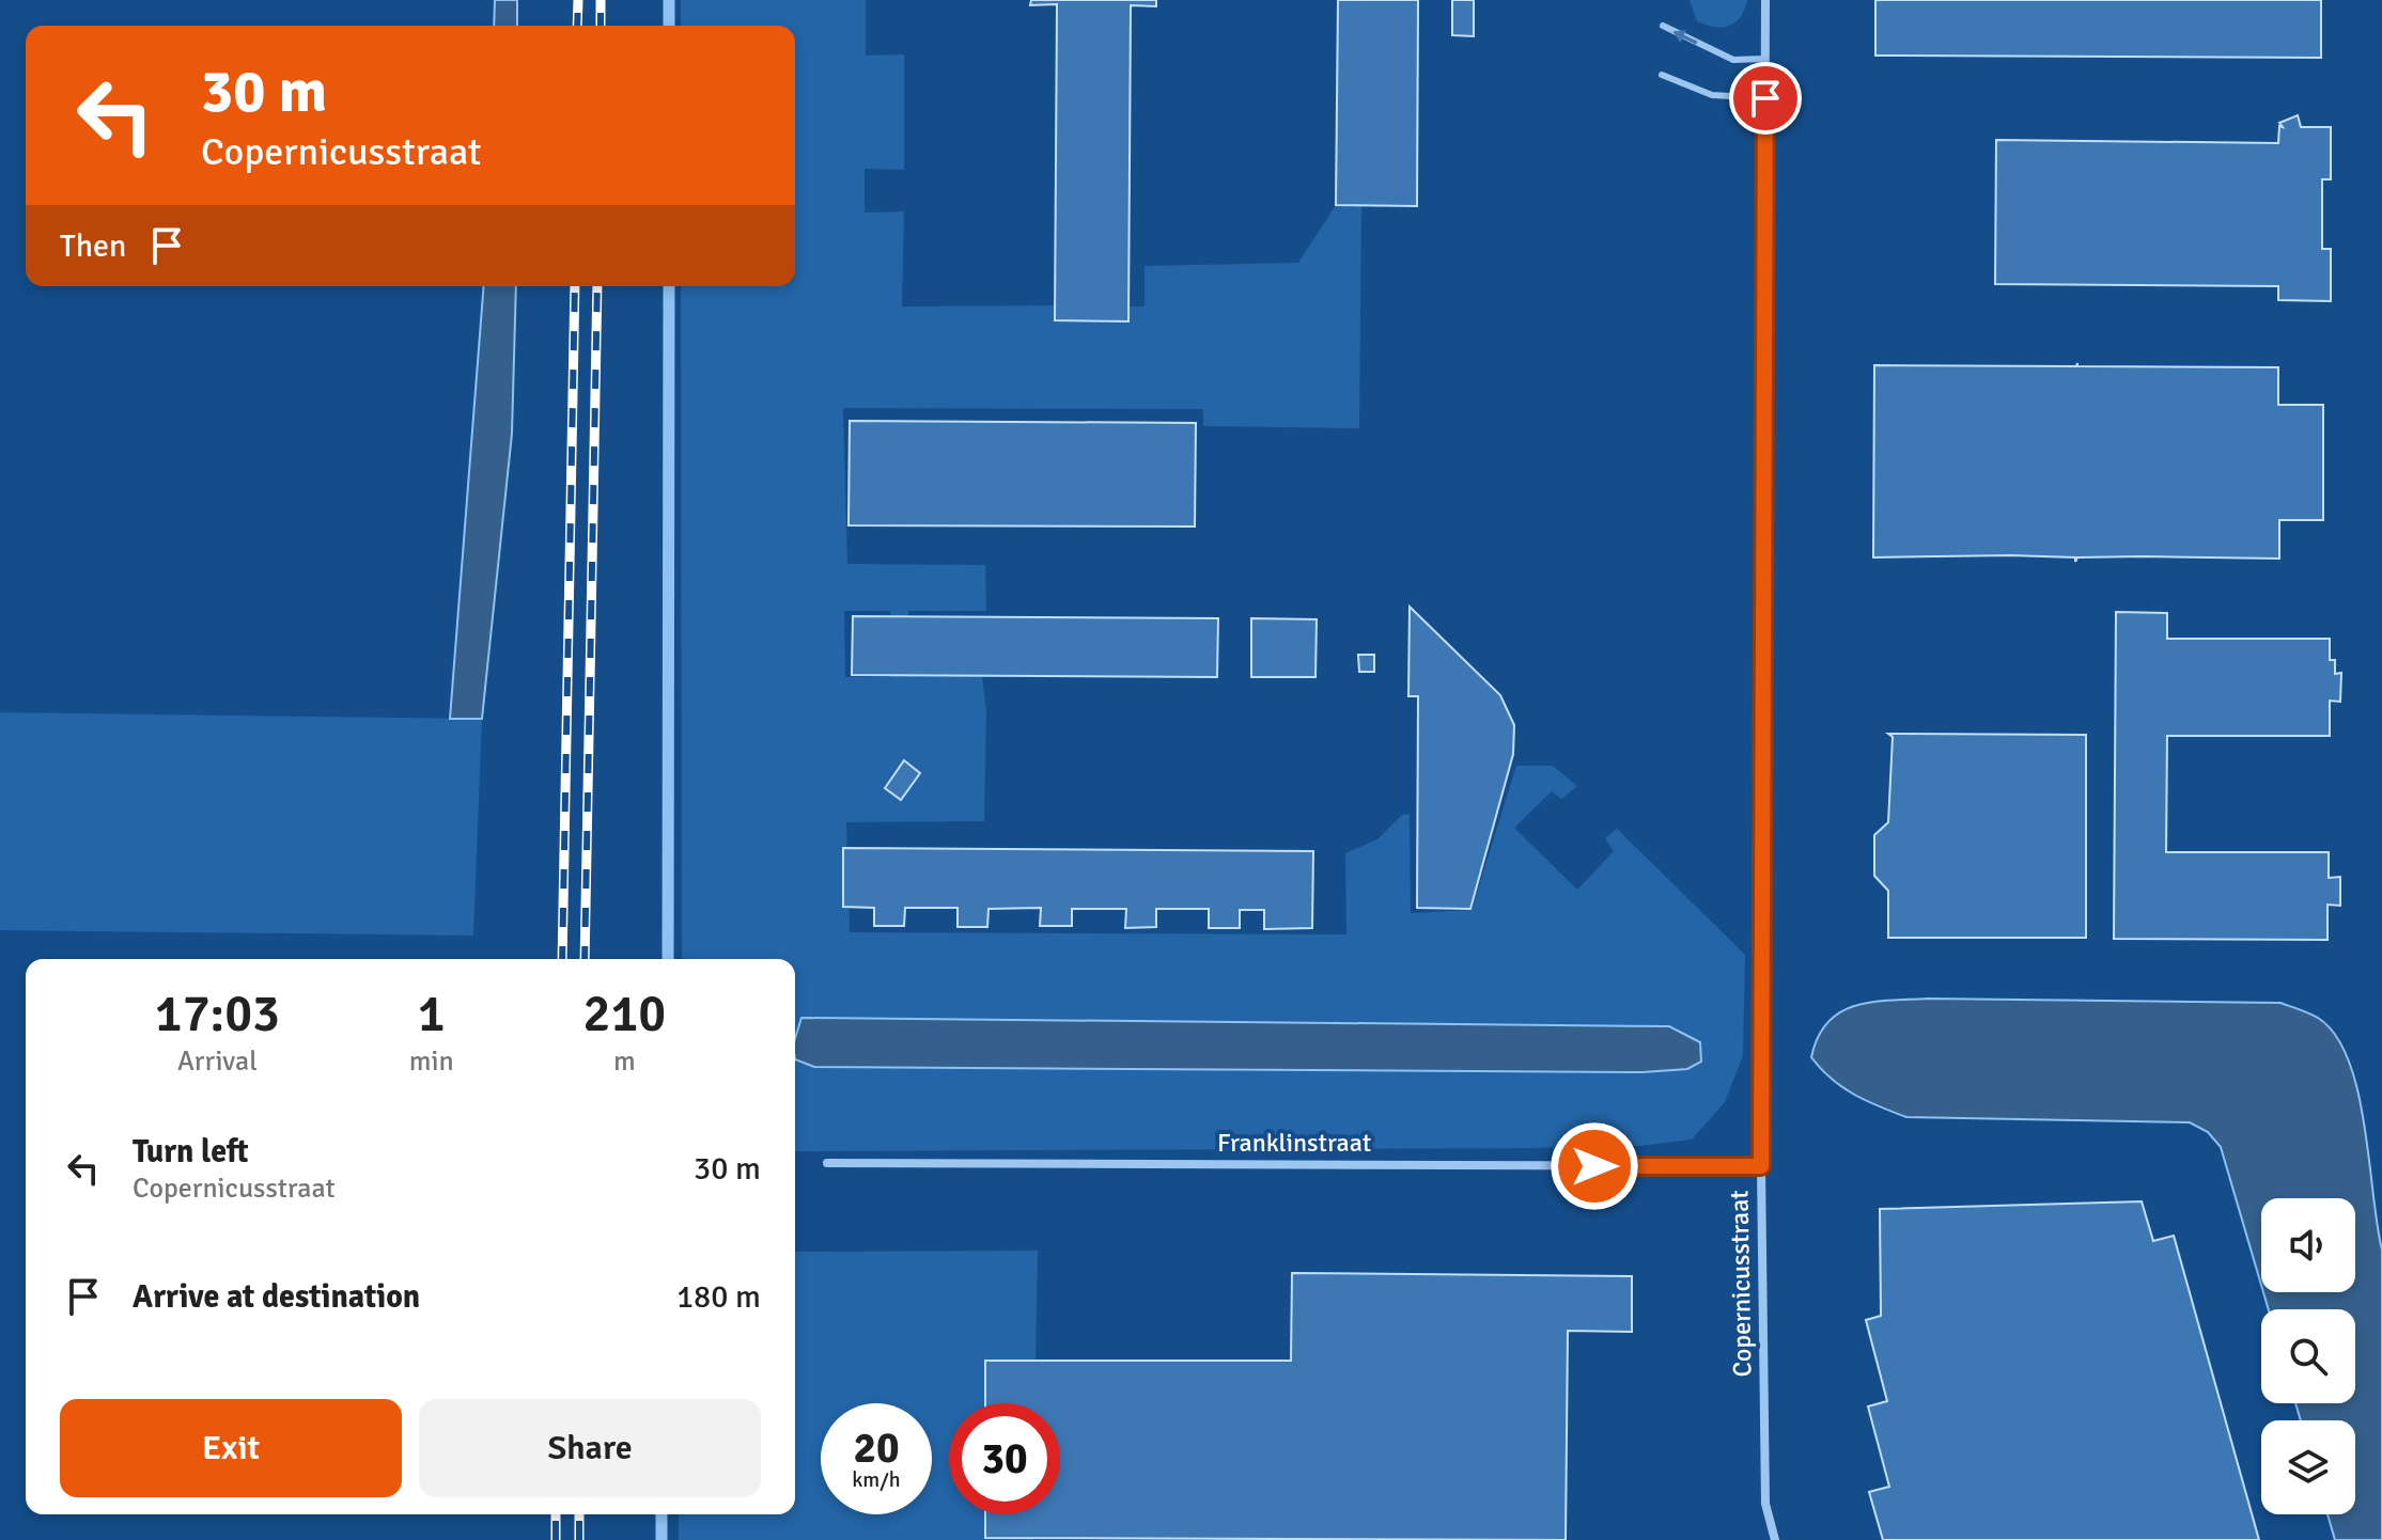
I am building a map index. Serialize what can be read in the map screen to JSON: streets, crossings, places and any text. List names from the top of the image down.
{
  "streets": {
    "street": ["Franklinstraat", "Copernicusstraat"]
  },
  "crossings": [
    ["Franklinstraat", "Copernicusstraat"]
  ],
  "page": {
    "turn": ["30 m", "Copernicusstraat"],
    "then": "Then",
    "eta": [
      "17:03",
      "Arrival",
      "1",
      "min",
      "210",
      "m"
    ],
    "list": [
      {
        "name": "Turn left",
        "note": "Copernicusstraat",
        "value": "30 m"
      },
      {
        "name": "Arrive at destination",
        "value": "180 m"
      }
    ],
    "buttons": ["Exit", "Share"],
    "speed": "20 km/h",
    "limit": "30"
  }
}
